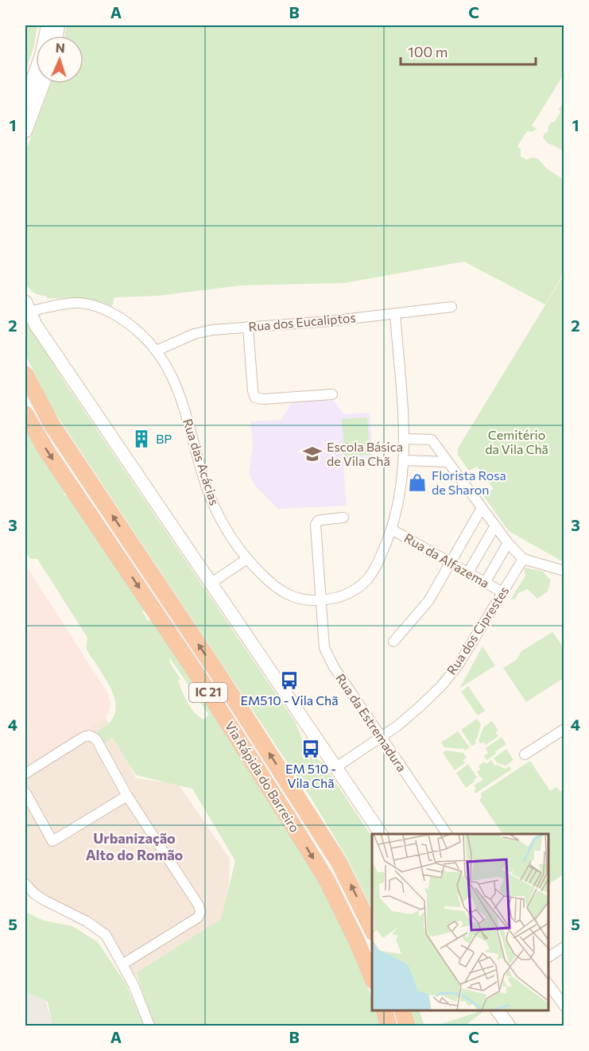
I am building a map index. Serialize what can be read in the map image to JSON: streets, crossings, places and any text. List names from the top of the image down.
{
  "streets": {
    "highway": ["IC 21", "Via Rápida do Barreiro"],
    "street": [
      "Rua dos Eucaliptos",
      "Rua das Acácias",
      "Rua da Alfazema",
      "Rua dos Ciprestes",
      "Rua da Estremadura"
    ]
  },
  "crossings": [
    ["Rua dos Eucaliptos", "Rua das Acácias"],
    ["Rua das Acácias", "Rua da Alfazema"],
    ["Rua das Acácias", "Rua da Estremadura"],
    ["Rua da Alfazema", "Rua dos Ciprestes"],
    ["Rua dos Ciprestes", "Rua da Estremadura"]
  ],
  "districts": ["Urbanização Alto do Romão"],
  "parks": ["Cemitério da Vila Chã"],
  "places": {
    "building": ["BP"],
    "school or university": ["Escola Básica de Vila Chã"],
    "shop": ["Florista Rosa de Sharon"],
    "bus stop": ["EM510 - Vila Chã", "EM 510 - Vila Chã"]
  },
  "scale_bar": "100 m",
  "north": "top",
  "grid": {
    "columns": ["A", "B", "C"],
    "rows": [
      "1",
      "2",
      "3",
      "4",
      "5"
    ]
  }
}
